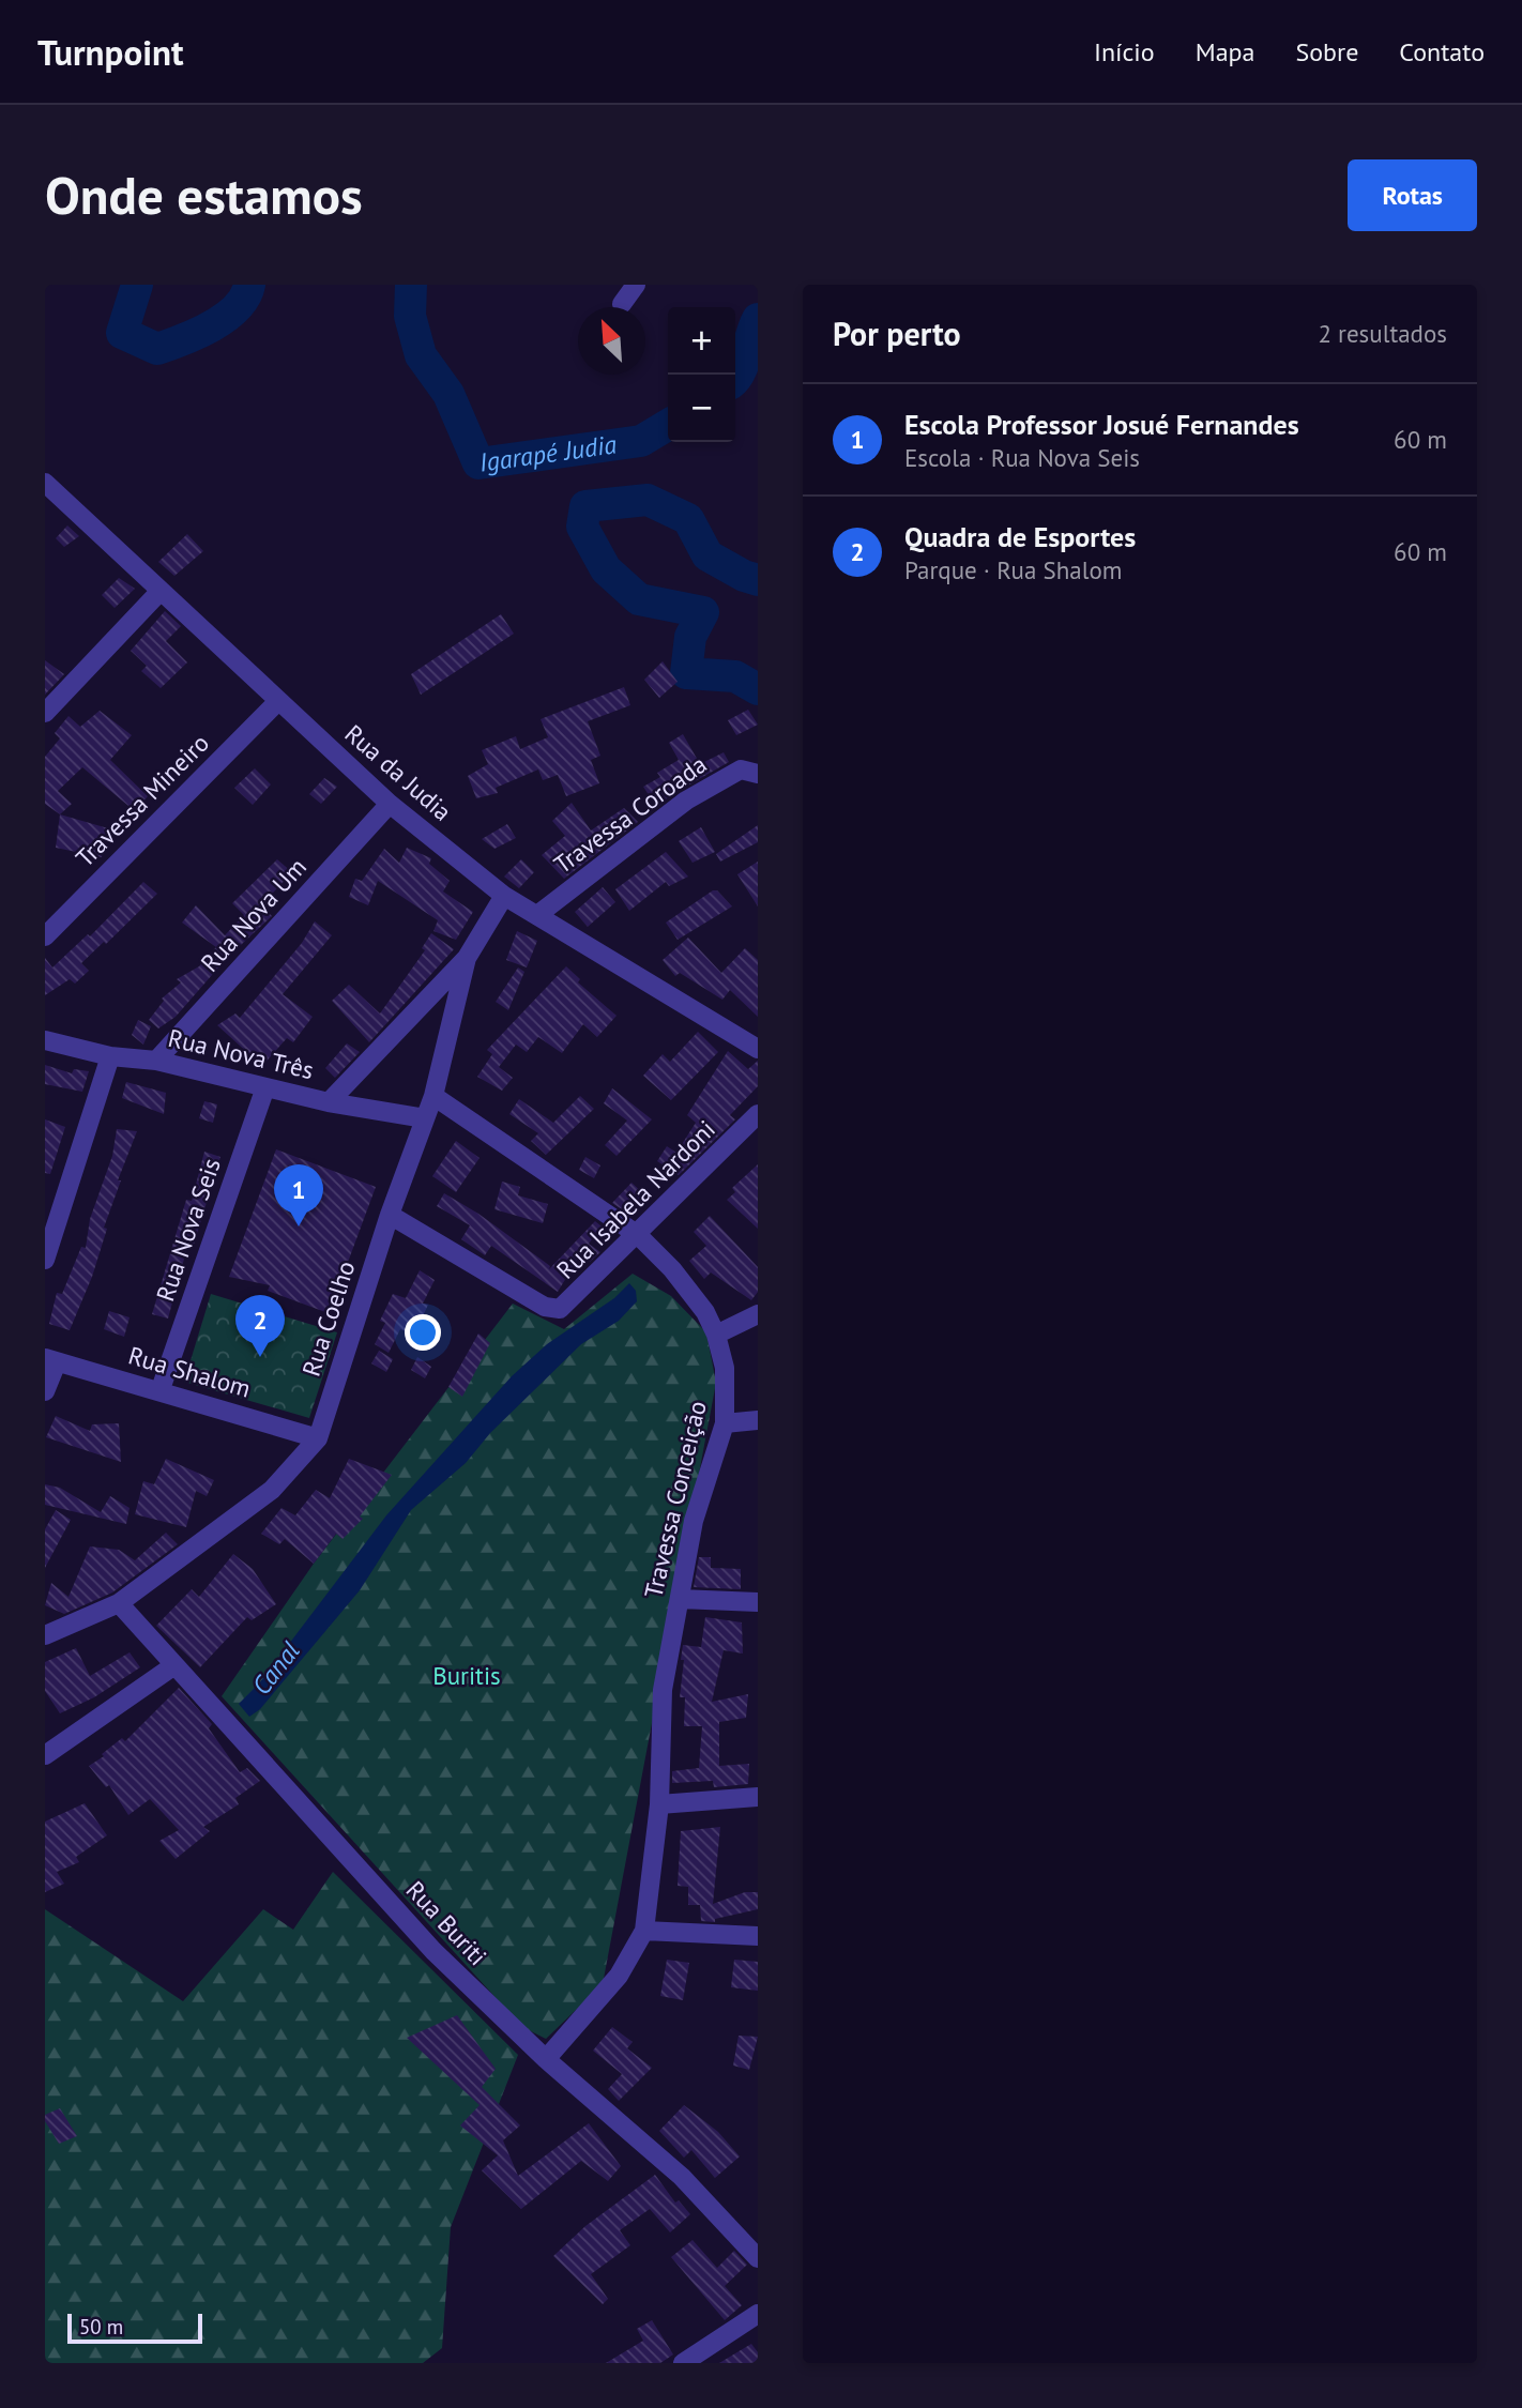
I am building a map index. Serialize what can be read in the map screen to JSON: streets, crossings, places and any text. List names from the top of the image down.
{
  "streets": {
    "street": [
      "Rua da Judia",
      "Travessa Mineiro",
      "Travessa Coroada",
      "Rua Nova Um",
      "Rua Nova Três",
      "Rua Isabela Nardoni",
      "Rua Nova Seis",
      "Rua Coelho",
      "Rua Shalom",
      "Travessa Conceição",
      "Rua Buriti"
    ]
  },
  "crossings": [
    ["Rua da Judia", "Travessa Mineiro"],
    ["Rua da Judia", "Travessa Coroada"],
    ["Rua da Judia", "Rua Nova Um"],
    ["Rua da Judia", "Rua Coelho"],
    ["Rua Nova Um", "Rua Nova Três"],
    ["Rua Nova Três", "Rua Nova Seis"],
    ["Rua Nova Três", "Rua Coelho"],
    ["Rua Isabela Nardoni", "Rua Coelho"],
    ["Rua Isabela Nardoni", "Travessa Conceição"],
    ["Rua Nova Seis", "Rua Shalom"],
    ["Rua Coelho", "Rua Shalom"],
    ["Rua Coelho", "Travessa Conceição"],
    ["Rua Coelho", "Rua Buriti"],
    ["Travessa Conceição", "Rua Buriti"]
  ],
  "water": ["Igarapé Judia", "Canal"],
  "parks": ["Buritis"],
  "scale_bar": "50 m",
  "north": "top left",
  "page": {
    "header": "Turnpoint",
    "nav": [
      "Início",
      "Mapa",
      "Sobre",
      "Contato"
    ],
    "buttons": "Rotas",
    "title": "Onde estamos",
    "heading": ["Por perto", "2 resultados"],
    "map_buttons": ["+", "−"],
    "list": [
      {
        "mark": "1",
        "name": "Escola Professor Josué Fernandes",
        "note": "Escola · Rua Nova Seis",
        "value": "60 m"
      },
      {
        "mark": "2",
        "name": "Quadra de Esportes",
        "note": "Parque · Rua Shalom",
        "value": "60 m"
      }
    ],
    "pins": ["1", "2"],
    "scale": "50 m"
  }
}
